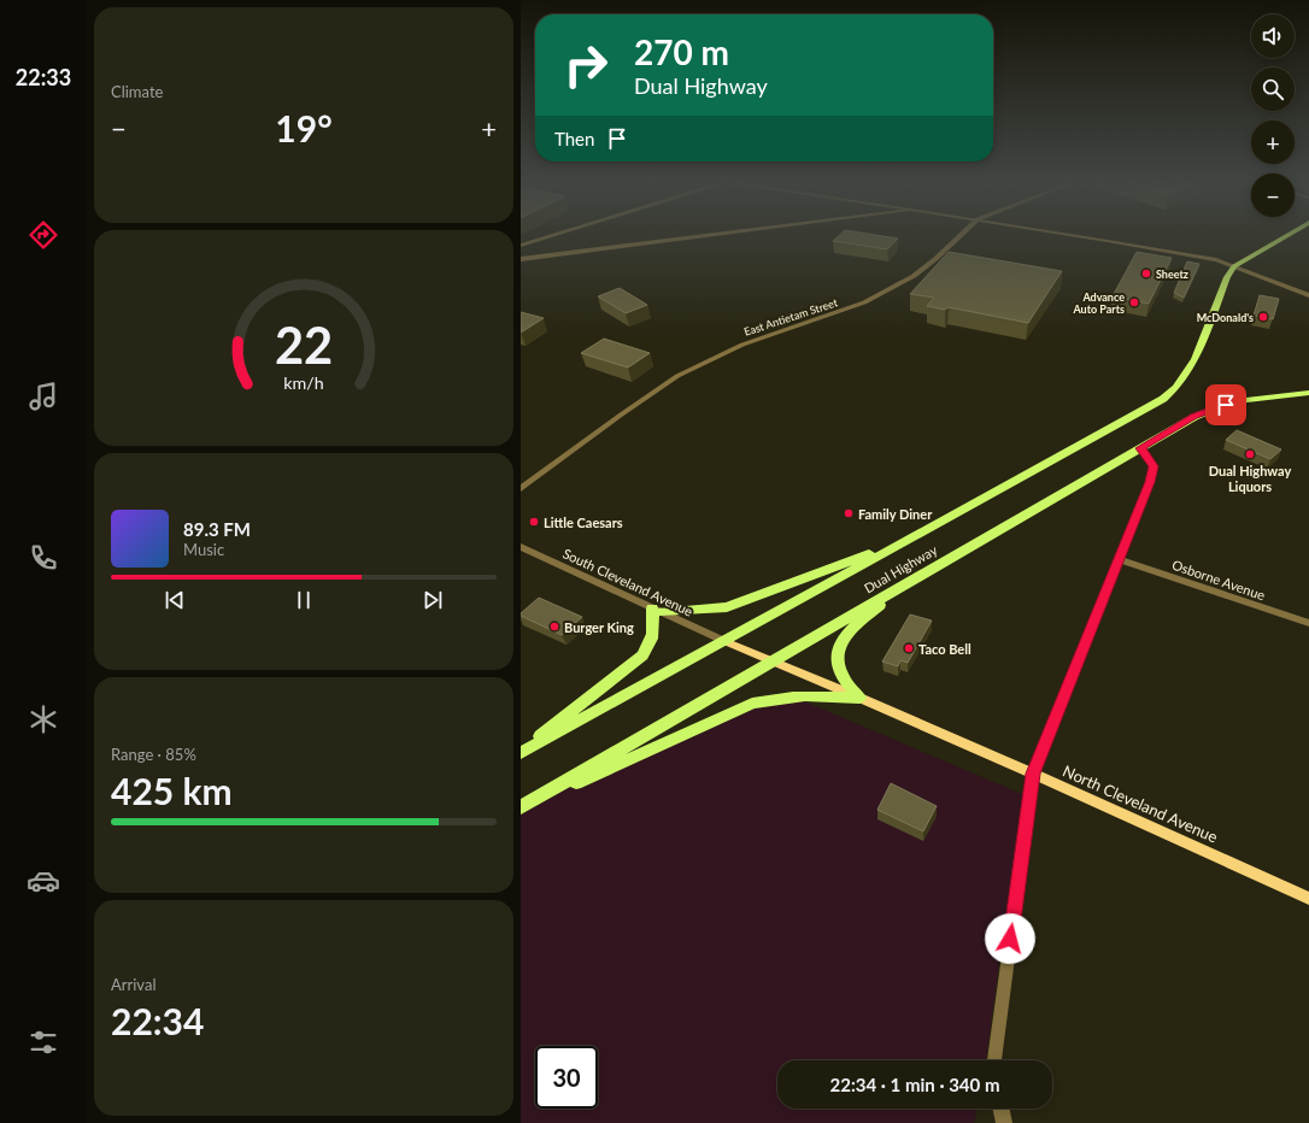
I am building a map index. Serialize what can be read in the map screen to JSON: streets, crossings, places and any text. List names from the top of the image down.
{
  "streets": {
    "main road": ["Dual Highway", "North Cleveland Avenue"],
    "street": ["East Antietam Street", "Osborne Avenue", "South Cleveland Avenue"]
  },
  "crossings": [
    ["Dual Highway", "South Cleveland Avenue"],
    ["Dual Highway", "North Cleveland Avenue"],
    ["South Cleveland Avenue", "North Cleveland Avenue"]
  ],
  "places": [
    "Sheetz",
    "Advance Auto Parts",
    "McDonald's",
    "Dual Highway Liquors",
    "Family Diner",
    "Little Caesars",
    "Burger King",
    "Taco Bell"
  ],
  "page": {
    "tabs": "22:33",
    "tile": [
      "Climate",
      ["Range · 85%", "425 km"],
      ["Arrival", "22:34"]
    ],
    "map_buttons": ["+", "−"],
    "turn": ["270 m", "Dual Highway"],
    "heat": ["−", "19°", "+"],
    "then": "Then",
    "song": ["89.3 FM", "Music"],
    "limit": "30",
    "trip": "22:34 · 1 min · 340 m",
    "gauge": ["22", "km/h"]
  }
}
